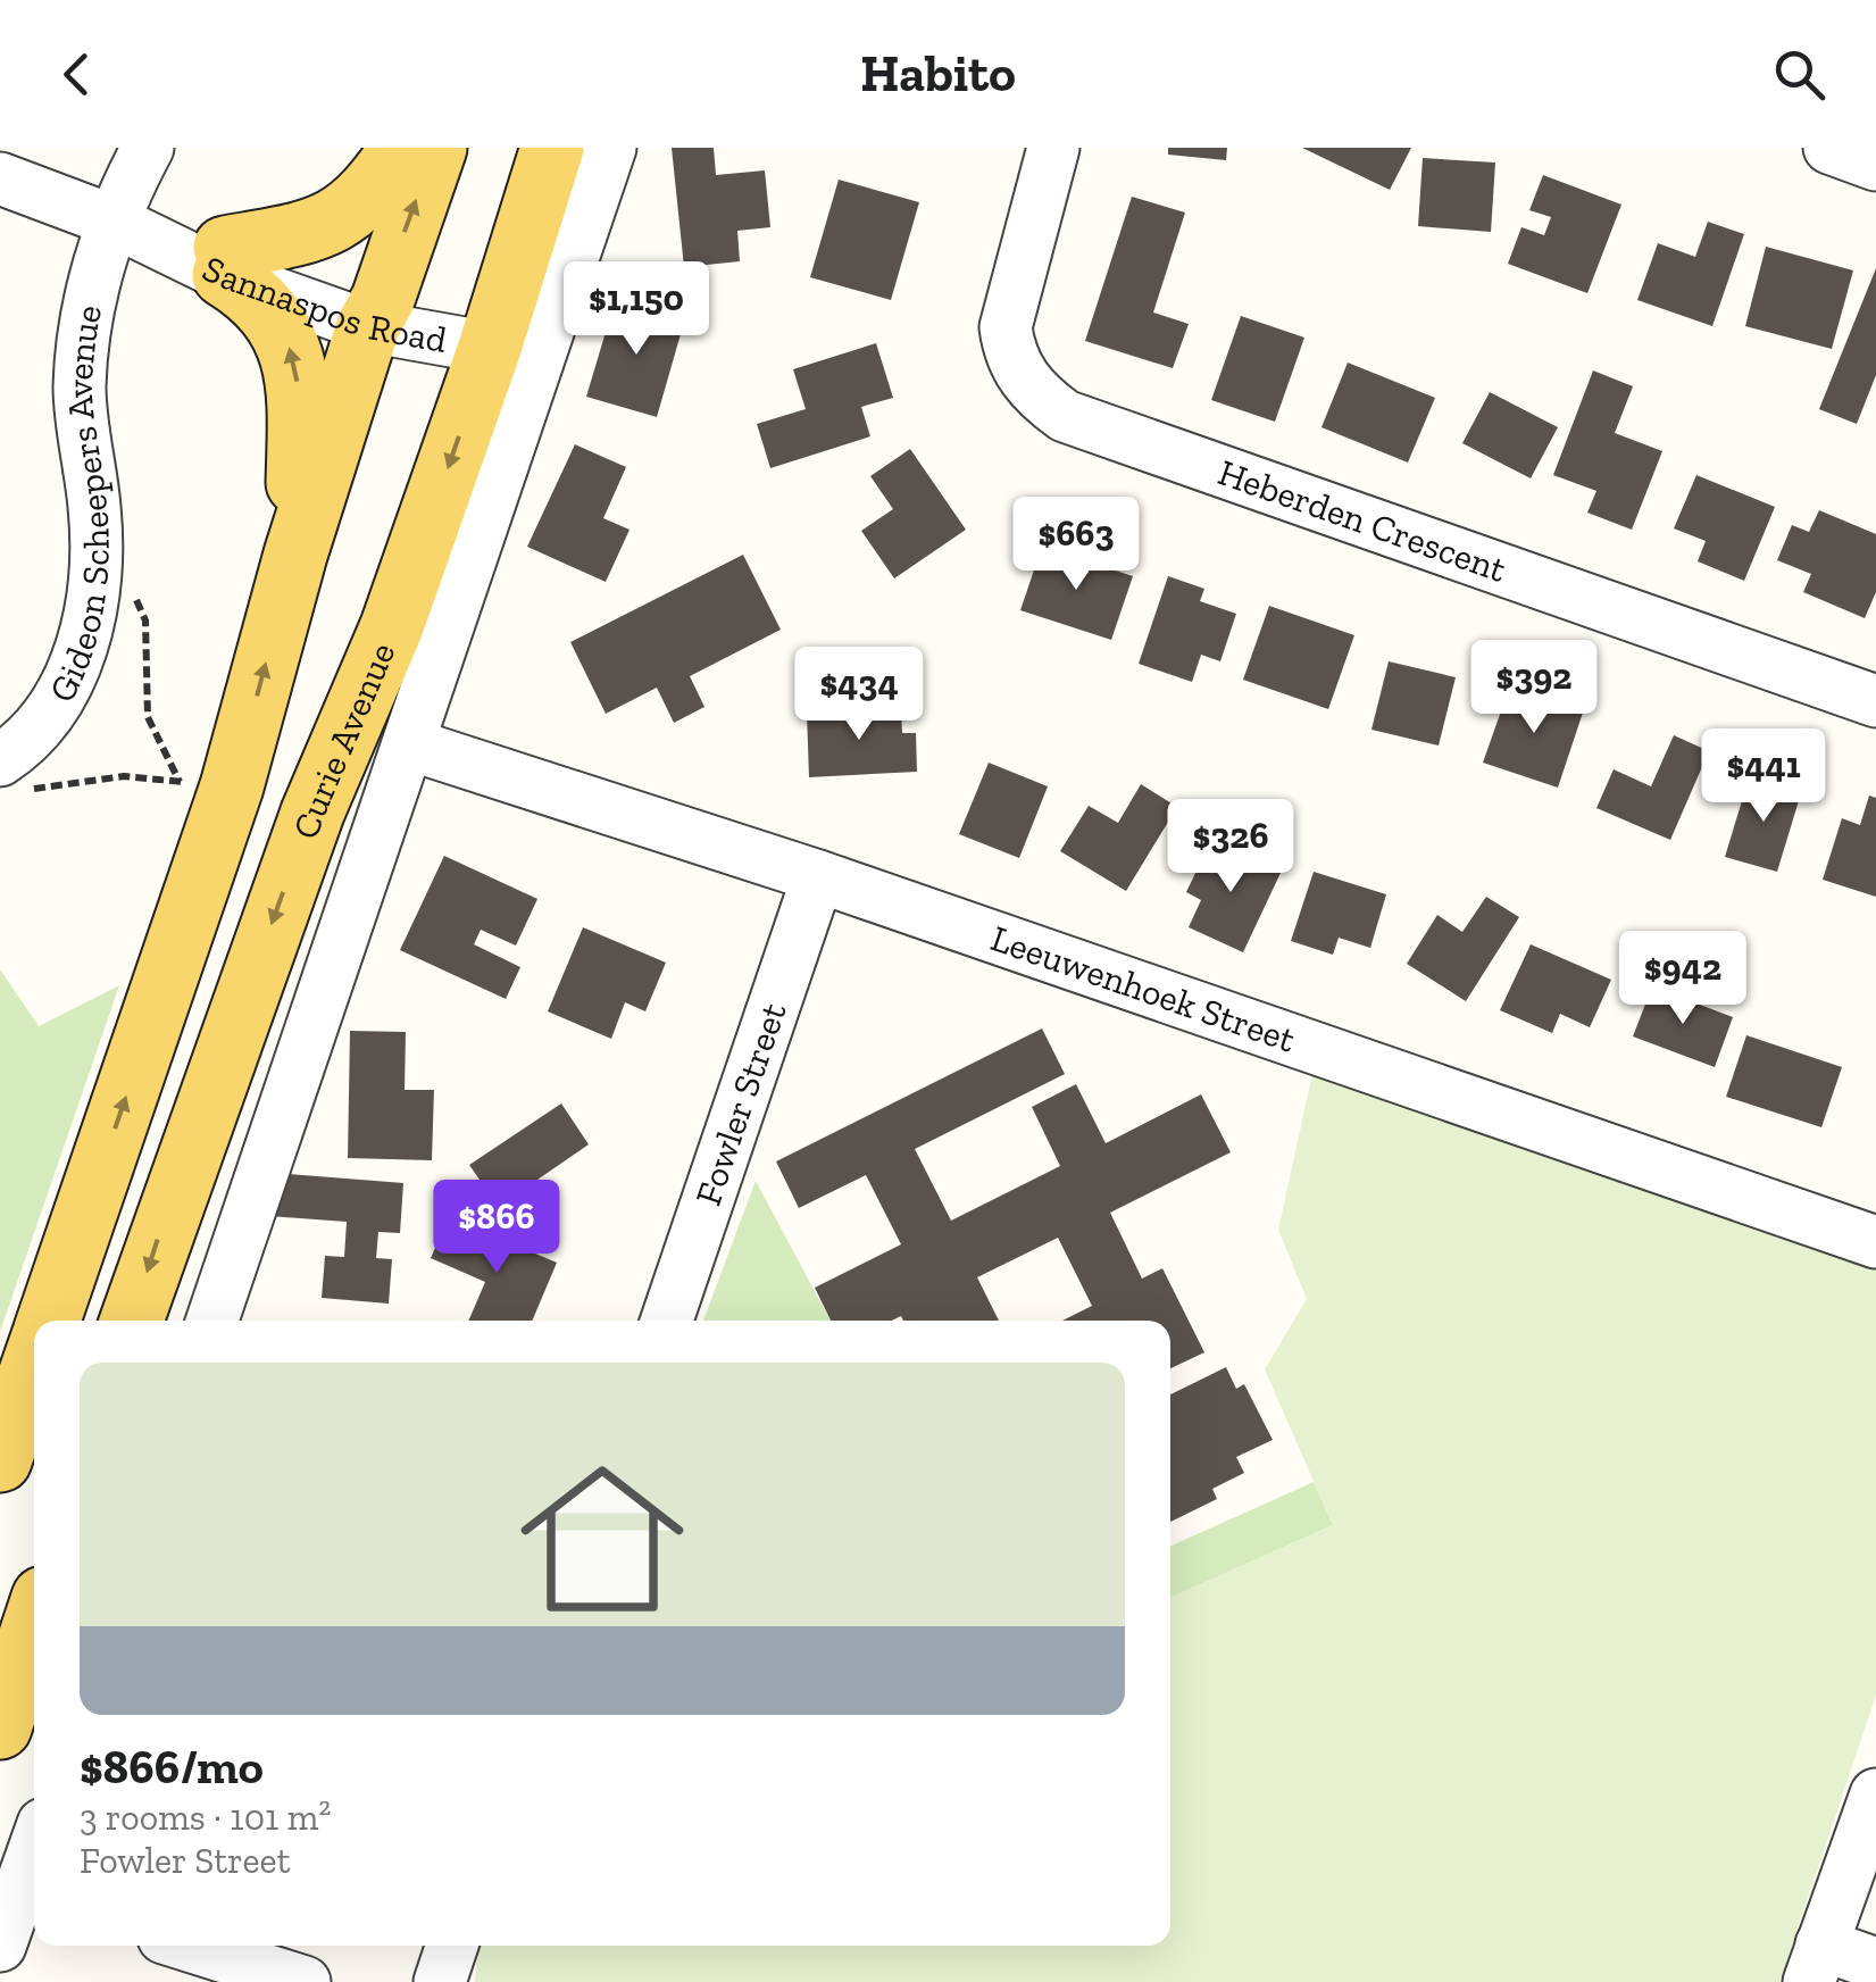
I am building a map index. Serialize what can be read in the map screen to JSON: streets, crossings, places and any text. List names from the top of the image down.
{
  "streets": {
    "main road": ["Curie Avenue"],
    "street": [
      "Sannaspos Road",
      "Gideon Scheepers Avenue",
      "Heberden Crescent",
      "Leeuwenhoek Street",
      "Fowler Street"
    ]
  },
  "crossings": [
    ["Sannaspos Road", "Gideon Scheepers Avenue"],
    ["Sannaspos Road", "Curie Avenue"],
    ["Curie Avenue", "Leeuwenhoek Street"],
    ["Leeuwenhoek Street", "Fowler Street"]
  ],
  "page": {
    "header": "Habito",
    "price": [
      "$1,150",
      "$663",
      "$392",
      "$434",
      "$441",
      "$326",
      "$942",
      "$866"
    ],
    "list": [
      {
        "name": "$866/mo",
        "note": "3 rooms · 101 m² · Fowler Street"
      }
    ]
  }
}
